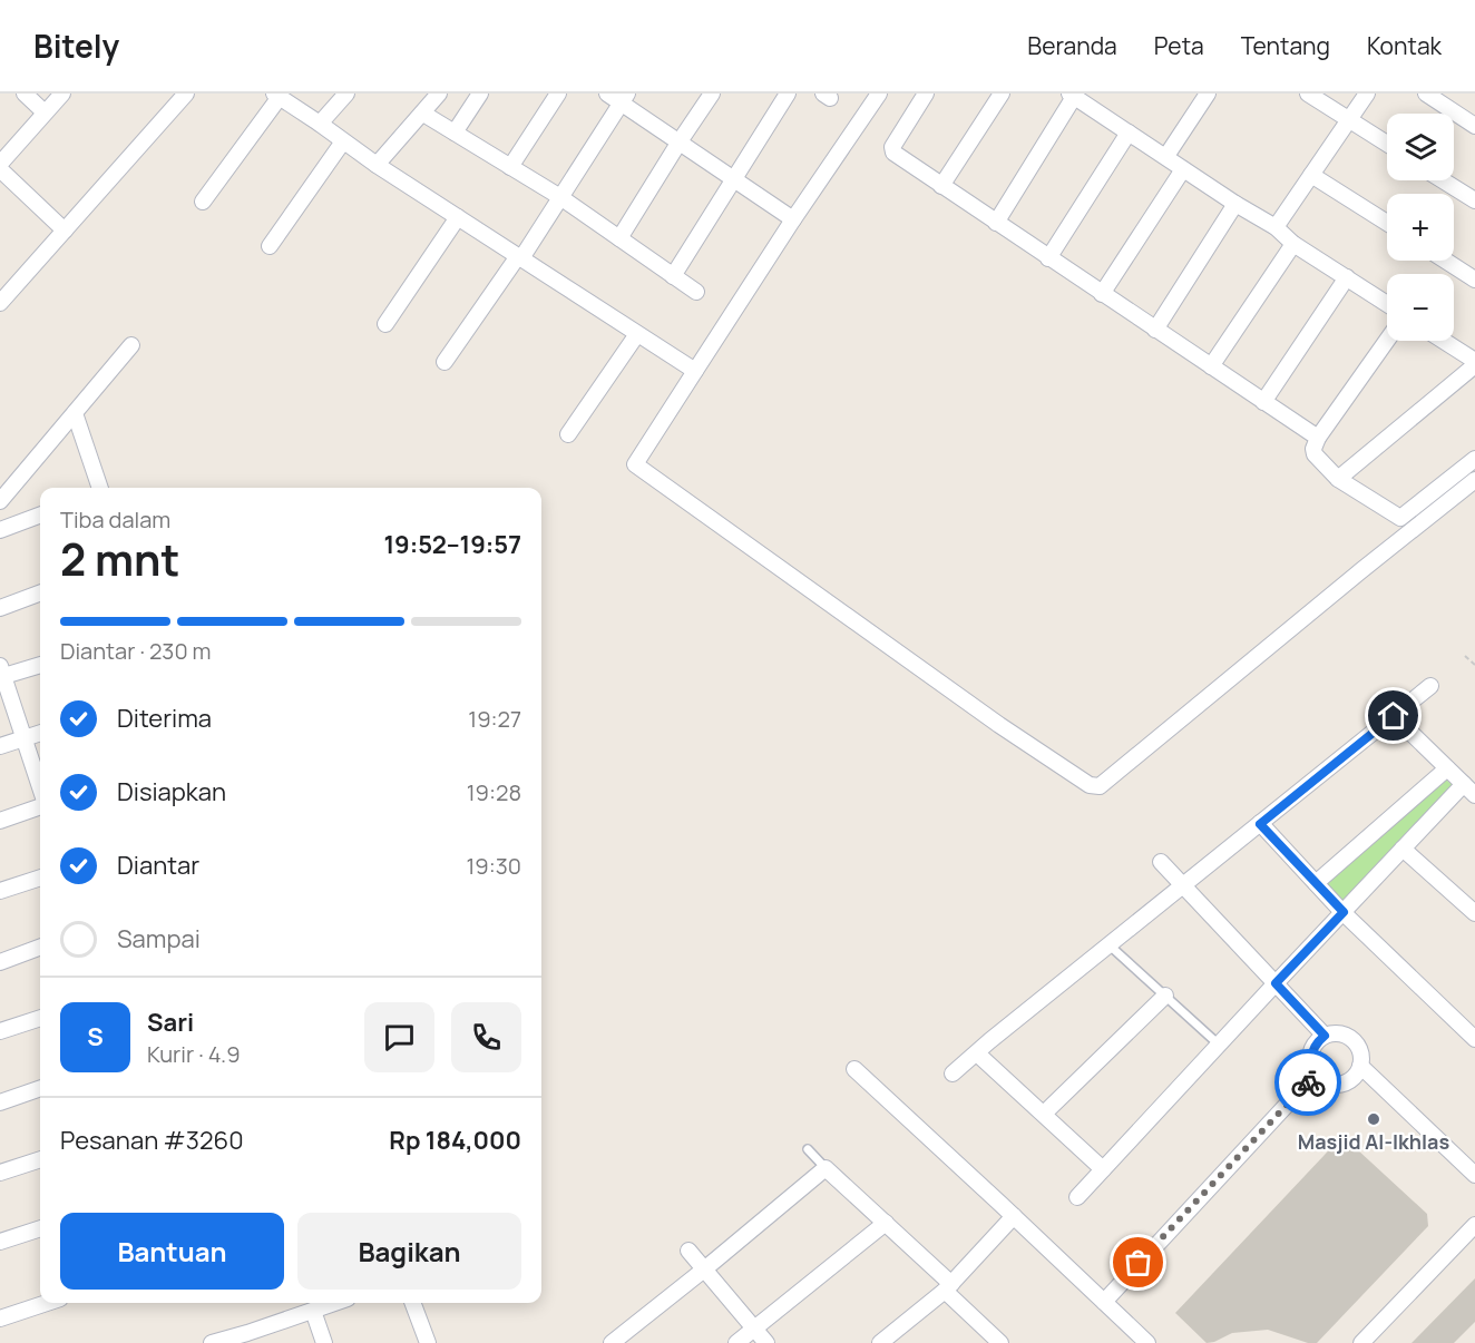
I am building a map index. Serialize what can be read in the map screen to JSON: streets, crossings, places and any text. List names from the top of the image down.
{
  "places": ["Masjid Al-Ikhlas"],
  "page": {
    "header": "Bitely",
    "nav": [
      "Beranda",
      "Peta",
      "Tentang",
      "Kontak"
    ],
    "map_buttons": ["+", "−"],
    "heading": ["2 mnt", "Tiba dalam", "19:52–19:57"],
    "panel": [
      "Sari",
      "Kurir · 4.9",
      "Pesanan #3260",
      "Rp 184,000"
    ],
    "bar": "Diantar · 230 m",
    "list": [
      ["Diterima", "19:27"],
      ["Disiapkan", "19:28"],
      ["Diantar", "19:30"],
      "Sampai"
    ],
    "round": "S",
    "buttons": ["Bantuan", "Bagikan"]
  }
}
